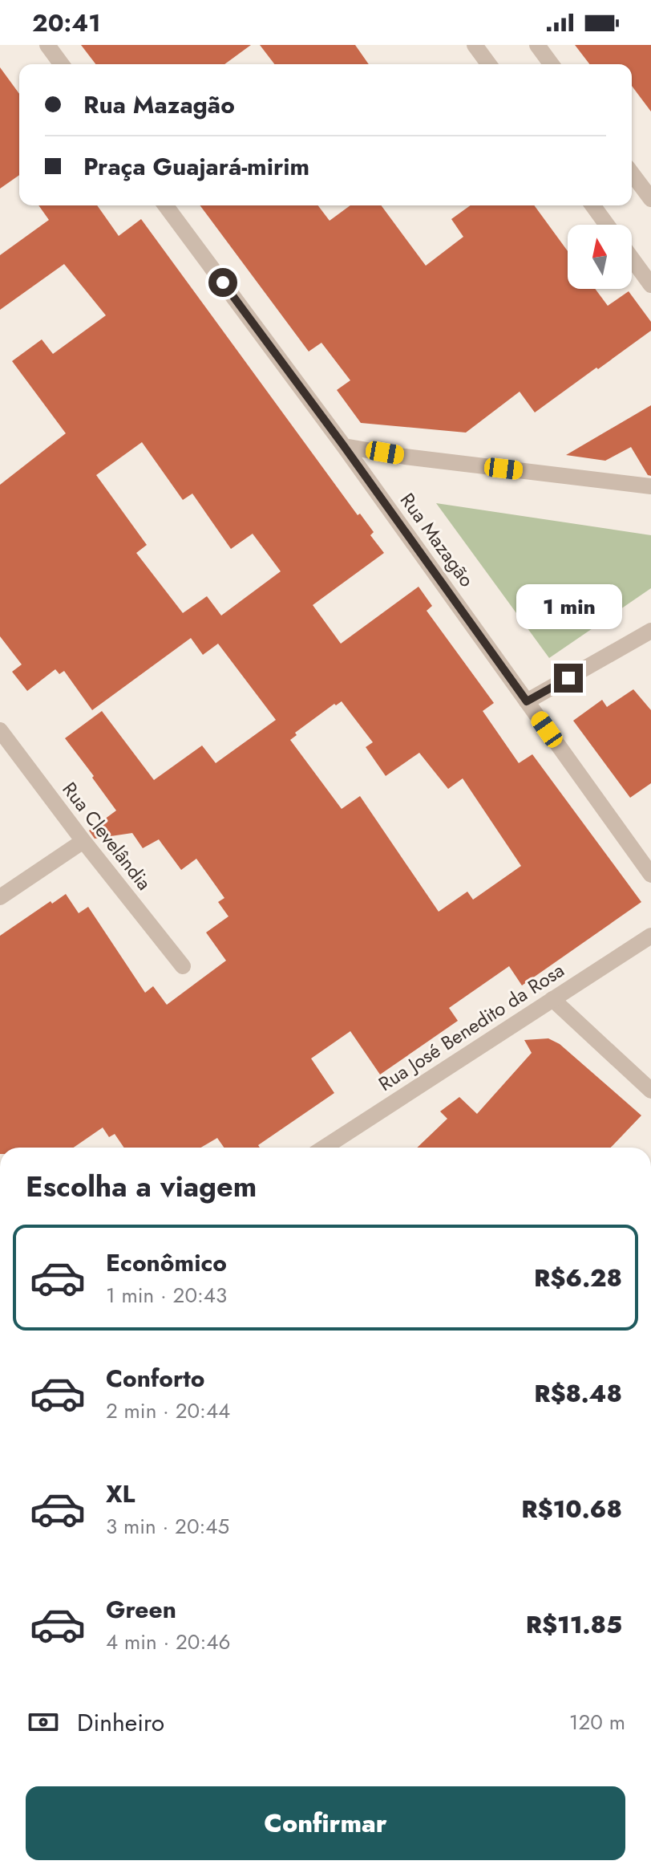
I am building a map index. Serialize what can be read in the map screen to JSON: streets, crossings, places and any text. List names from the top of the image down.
{
  "streets": {
    "street": ["Rua Mazagão", "Rua Clevelândia", "Rua José Benedito da Rosa"]
  },
  "north": "top",
  "page": {
    "status": "20:41",
    "banner": ["Rua Mazagão", "Praça Guajará-mirim"],
    "bubble": "1 min",
    "heading": "Escolha a viagem",
    "list": [
      {
        "name": "Econômico",
        "note": "1 min · 20:43",
        "value": "R$6.28"
      },
      {
        "name": "Conforto",
        "note": "2 min · 20:44",
        "value": "R$8.48"
      },
      {
        "name": "XL",
        "note": "3 min · 20:45",
        "value": "R$10.68"
      },
      {
        "name": "Green",
        "note": "4 min · 20:46",
        "value": "R$11.85"
      }
    ],
    "pay": ["Dinheiro", "120 m"],
    "buttons": "Confirmar"
  }
}
